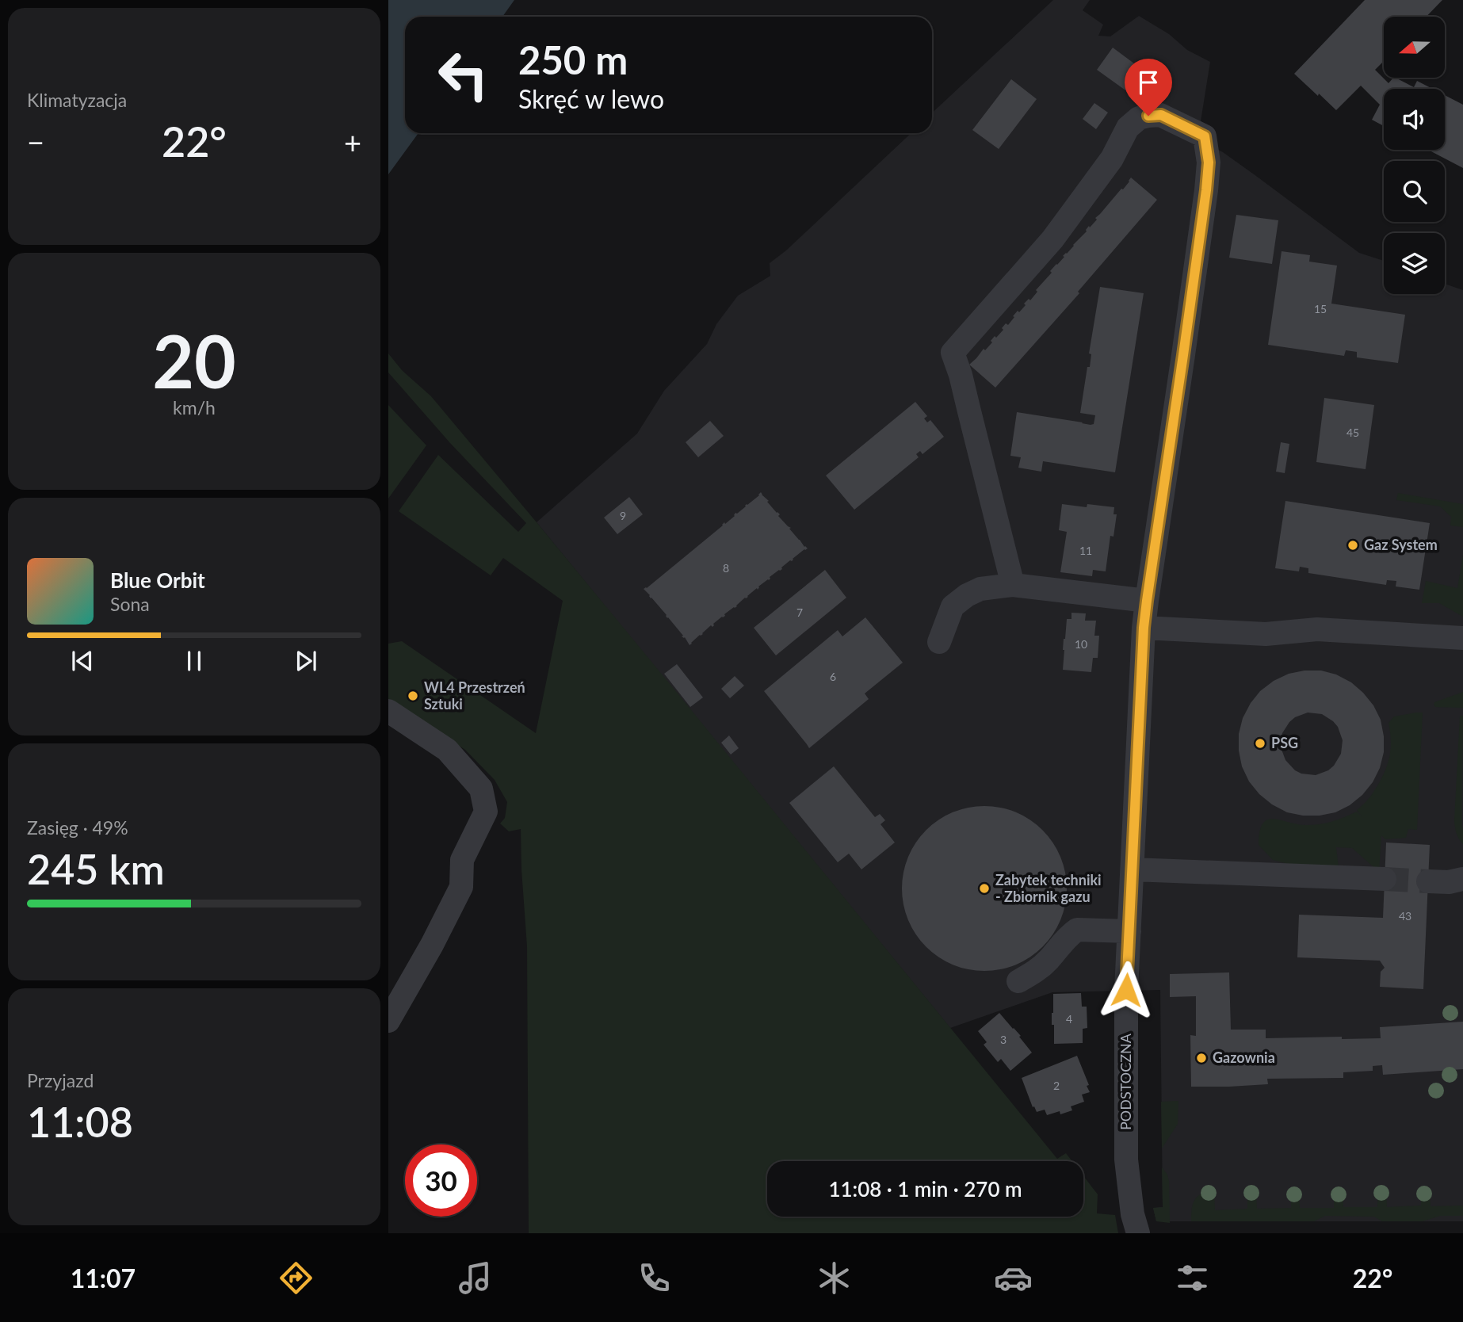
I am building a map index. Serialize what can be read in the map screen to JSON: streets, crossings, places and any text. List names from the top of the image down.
{
  "streets": {
    "street": ["PODSTOCZNA"]
  },
  "places": [
    "Gaz System",
    "WL4 Przestrzeń Sztuki",
    "PSG",
    "Zabytek techniki - Zbiornik gazu",
    "Gazownia"
  ],
  "house_numbers": [
    "15",
    "45",
    "9",
    "11",
    "8",
    "7",
    "10",
    "6",
    "43",
    "4",
    "3",
    "2"
  ],
  "north": "left",
  "page": {
    "tile": [
      "Klimatyzacja",
      ["20", "km/h"],
      ["Zasięg · 49%", "245 km"],
      ["Przyjazd", "11:08"]
    ],
    "turn": ["250 m", "Skręć w lewo"],
    "heat": ["−", "22°", "+"],
    "song": ["Blue Orbit", "Sona"],
    "limit": "30",
    "trip": "11:08 · 1 min · 270 m",
    "tabs": ["11:07", "22°"]
  }
}
